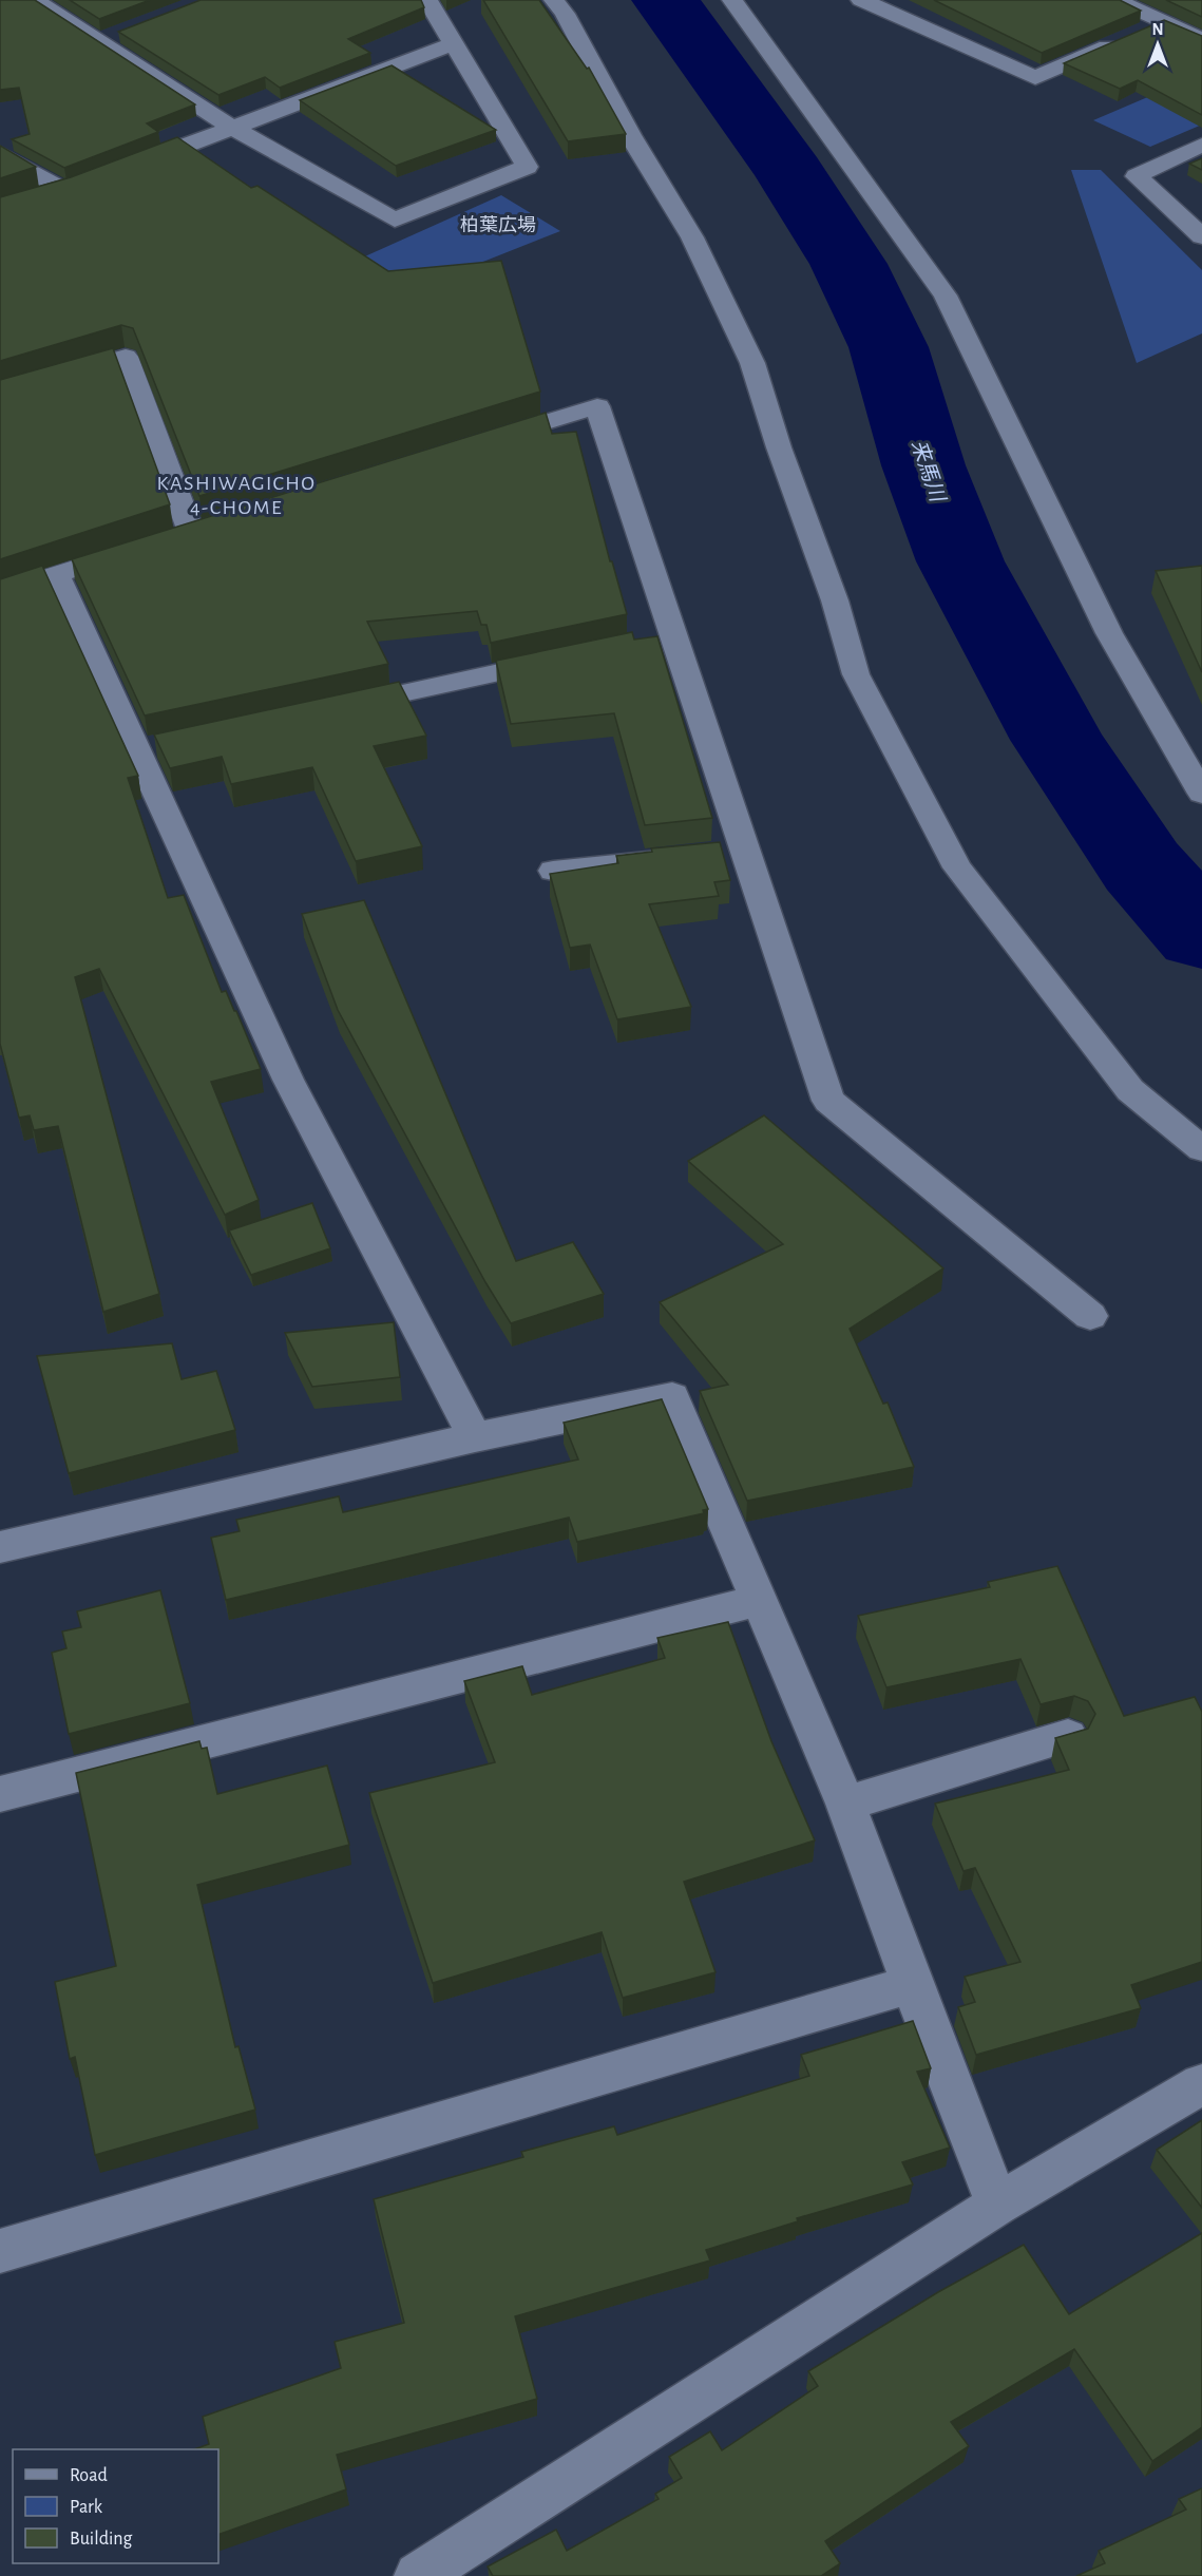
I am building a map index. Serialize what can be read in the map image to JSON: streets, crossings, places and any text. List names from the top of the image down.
{
  "districts": ["KASHIWAGICHO 4-CHOME"],
  "water": ["来馬川"],
  "parks": ["柏葉広場"],
  "legend": ["Road", "Park", "Building"],
  "north": "top"
}
